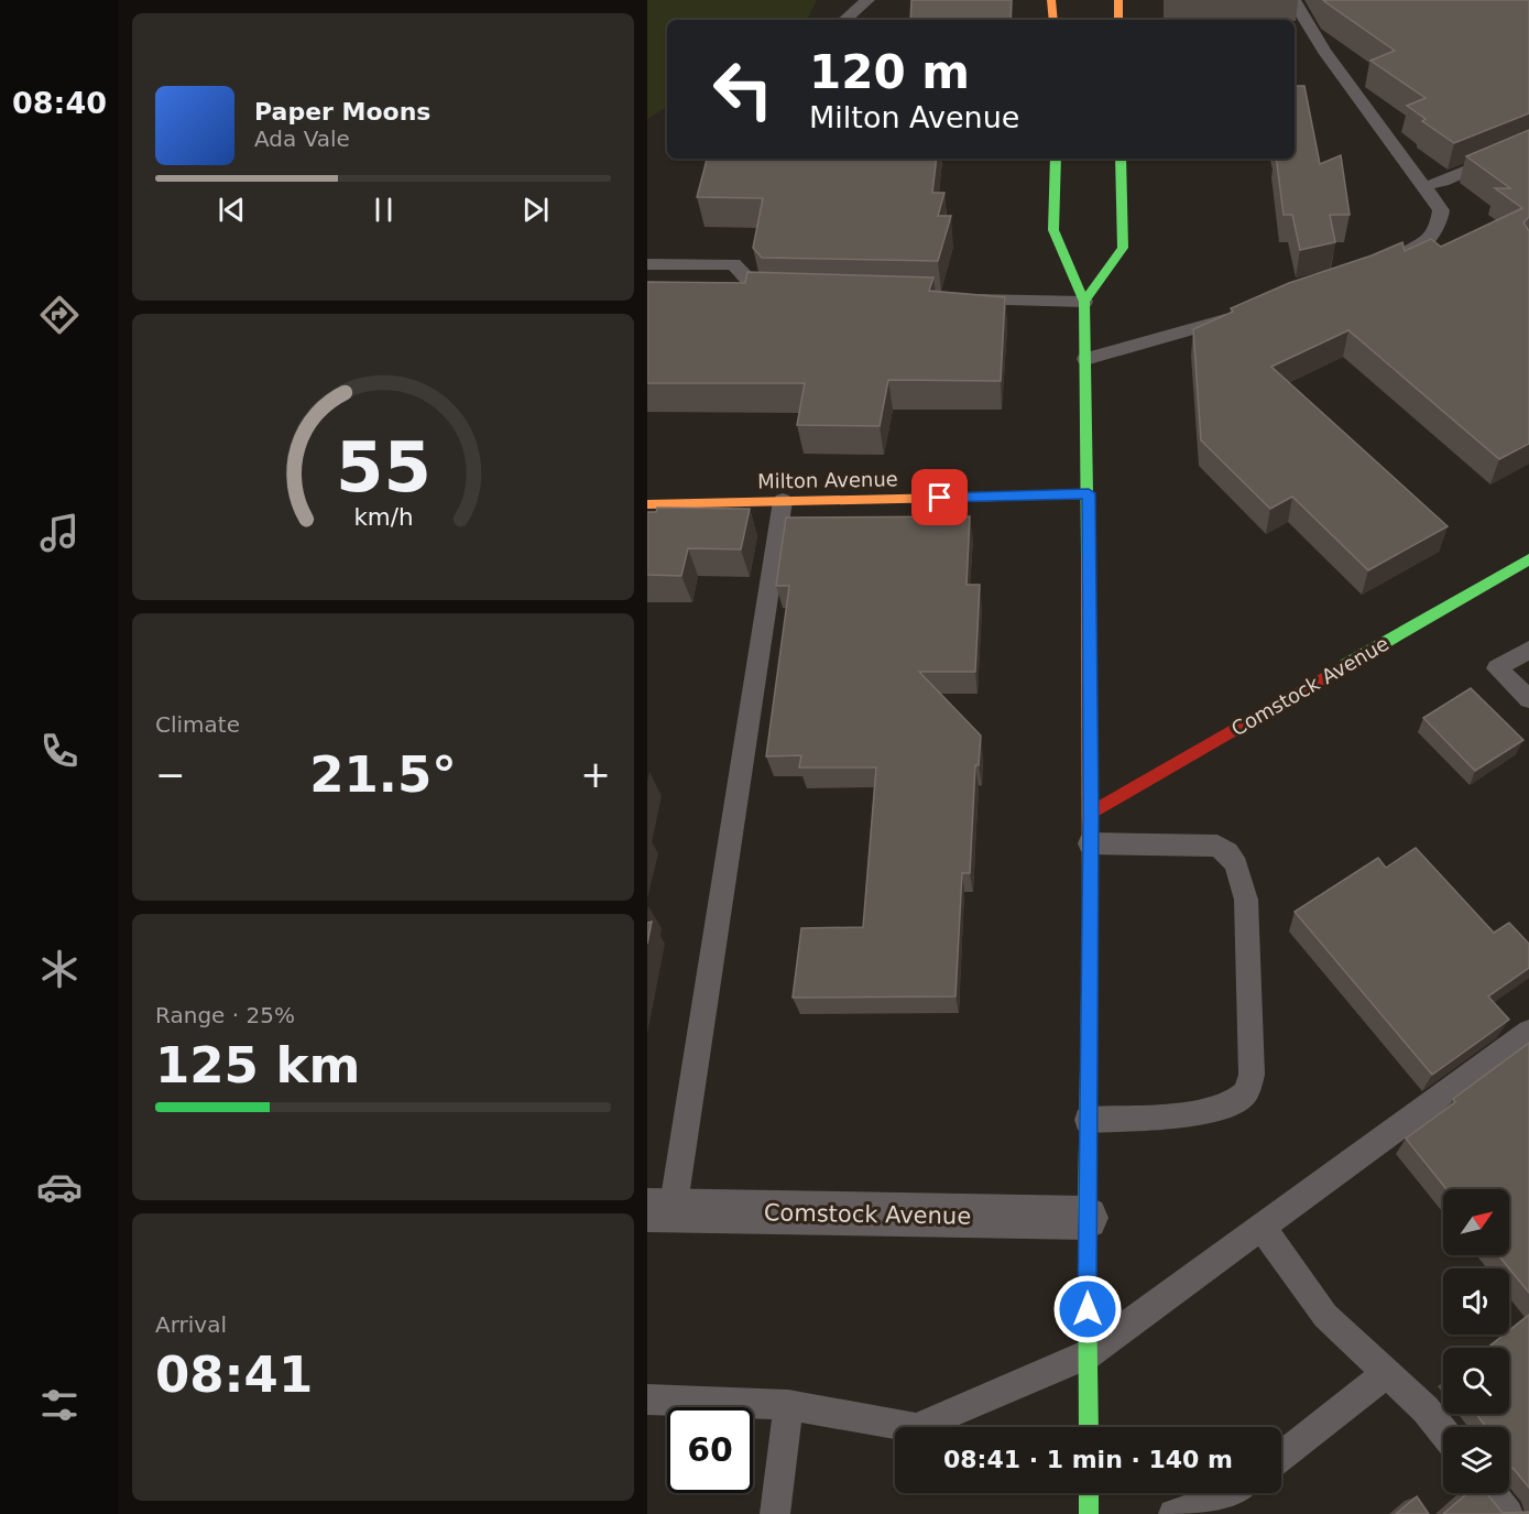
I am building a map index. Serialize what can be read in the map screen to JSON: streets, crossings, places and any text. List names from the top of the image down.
{
  "streets": {
    "main road": ["Milton Avenue", "Comstock Avenue"]
  },
  "north": "top right",
  "page": {
    "tabs": "08:40",
    "turn": ["120 m", "Milton Avenue"],
    "song": ["Paper Moons", "Ada Vale"],
    "tile": [
      "Climate",
      ["Range · 25%", "125 km"],
      ["Arrival", "08:41"]
    ],
    "heat": ["−", "21.5°", "+"],
    "limit": "60",
    "trip": "08:41 · 1 min · 140 m",
    "gauge": ["55", "km/h"]
  }
}
